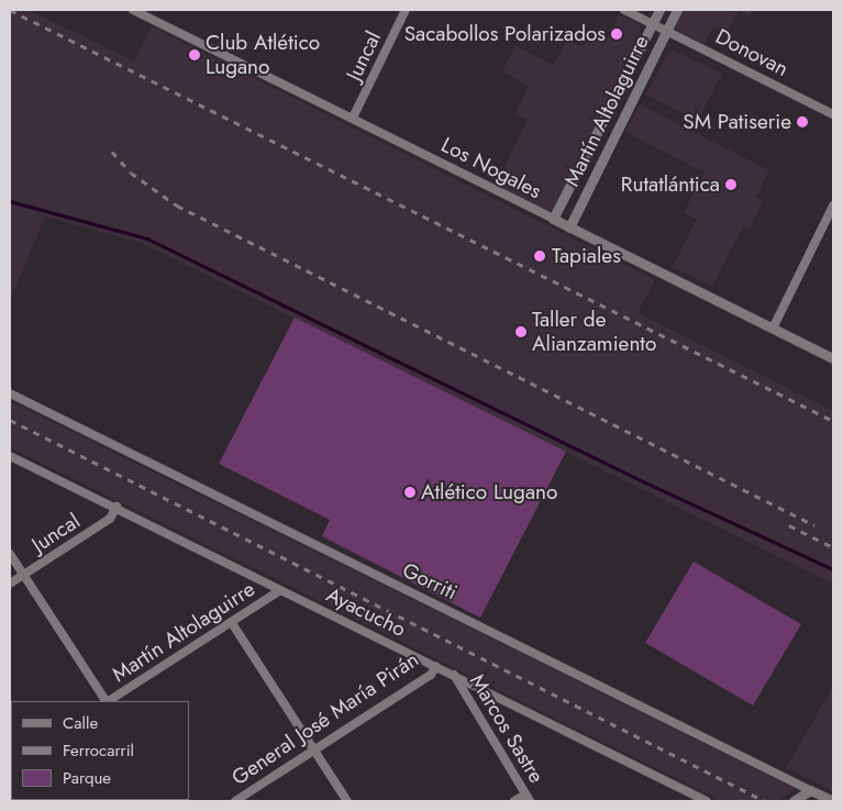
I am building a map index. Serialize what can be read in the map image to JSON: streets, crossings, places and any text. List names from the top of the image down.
{
  "streets": {
    "street": [
      "Donovan",
      "Juncal",
      "Martín Altolaguirre",
      "Los Nogales",
      "Gorriti",
      "Ayacucho",
      "General José María Pirán",
      "Marcos Sastre"
    ]
  },
  "crossings": [
    ["Donovan", "Martín Altolaguirre"],
    ["Juncal", "Los Nogales"],
    ["Juncal", "Ayacucho"],
    ["Martín Altolaguirre", "Los Nogales"],
    ["Martín Altolaguirre", "Ayacucho"],
    ["Ayacucho", "General José María Pirán"],
    ["Ayacucho", "Marcos Sastre"]
  ],
  "places": [
    "Sacabollos Polarizados",
    "Club Atlético Lugano",
    "SM Patiserie",
    "Rutatlántica",
    "Tapiales",
    "Taller de Alianzamiento",
    "Atlético Lugano"
  ],
  "legend": ["Calle", "Ferrocarril", "Parque"]
}
